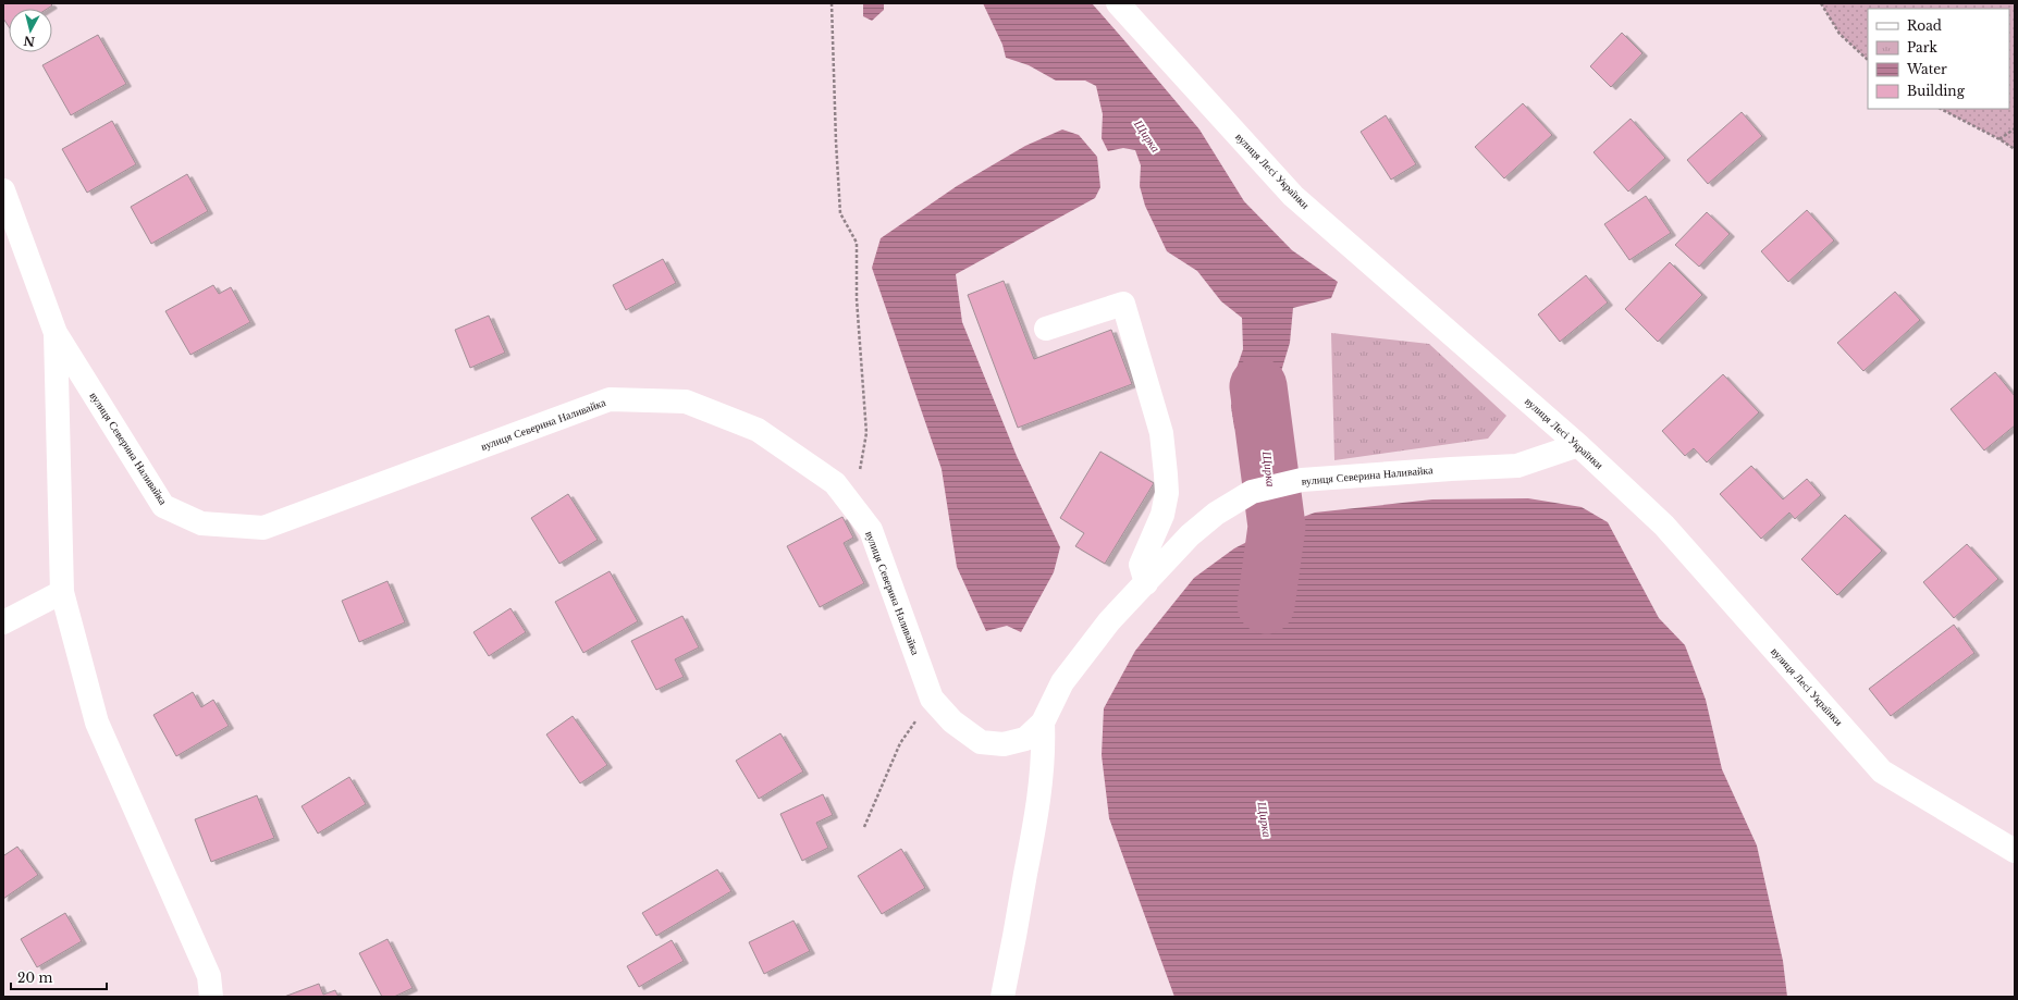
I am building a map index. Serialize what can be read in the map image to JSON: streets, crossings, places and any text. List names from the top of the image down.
{
  "streets": {
    "street": ["вулиця Лесі Українки", "вулиця Северина Наливайка"]
  },
  "crossings": [
    ["вулиця Лесі Українки", "вулиця Северина Наливайка"]
  ],
  "water": ["Щирка"],
  "legend": [
    "Road",
    "Park",
    "Water",
    "Building"
  ],
  "scale_bar": "20 m",
  "north": "bottom"
}
